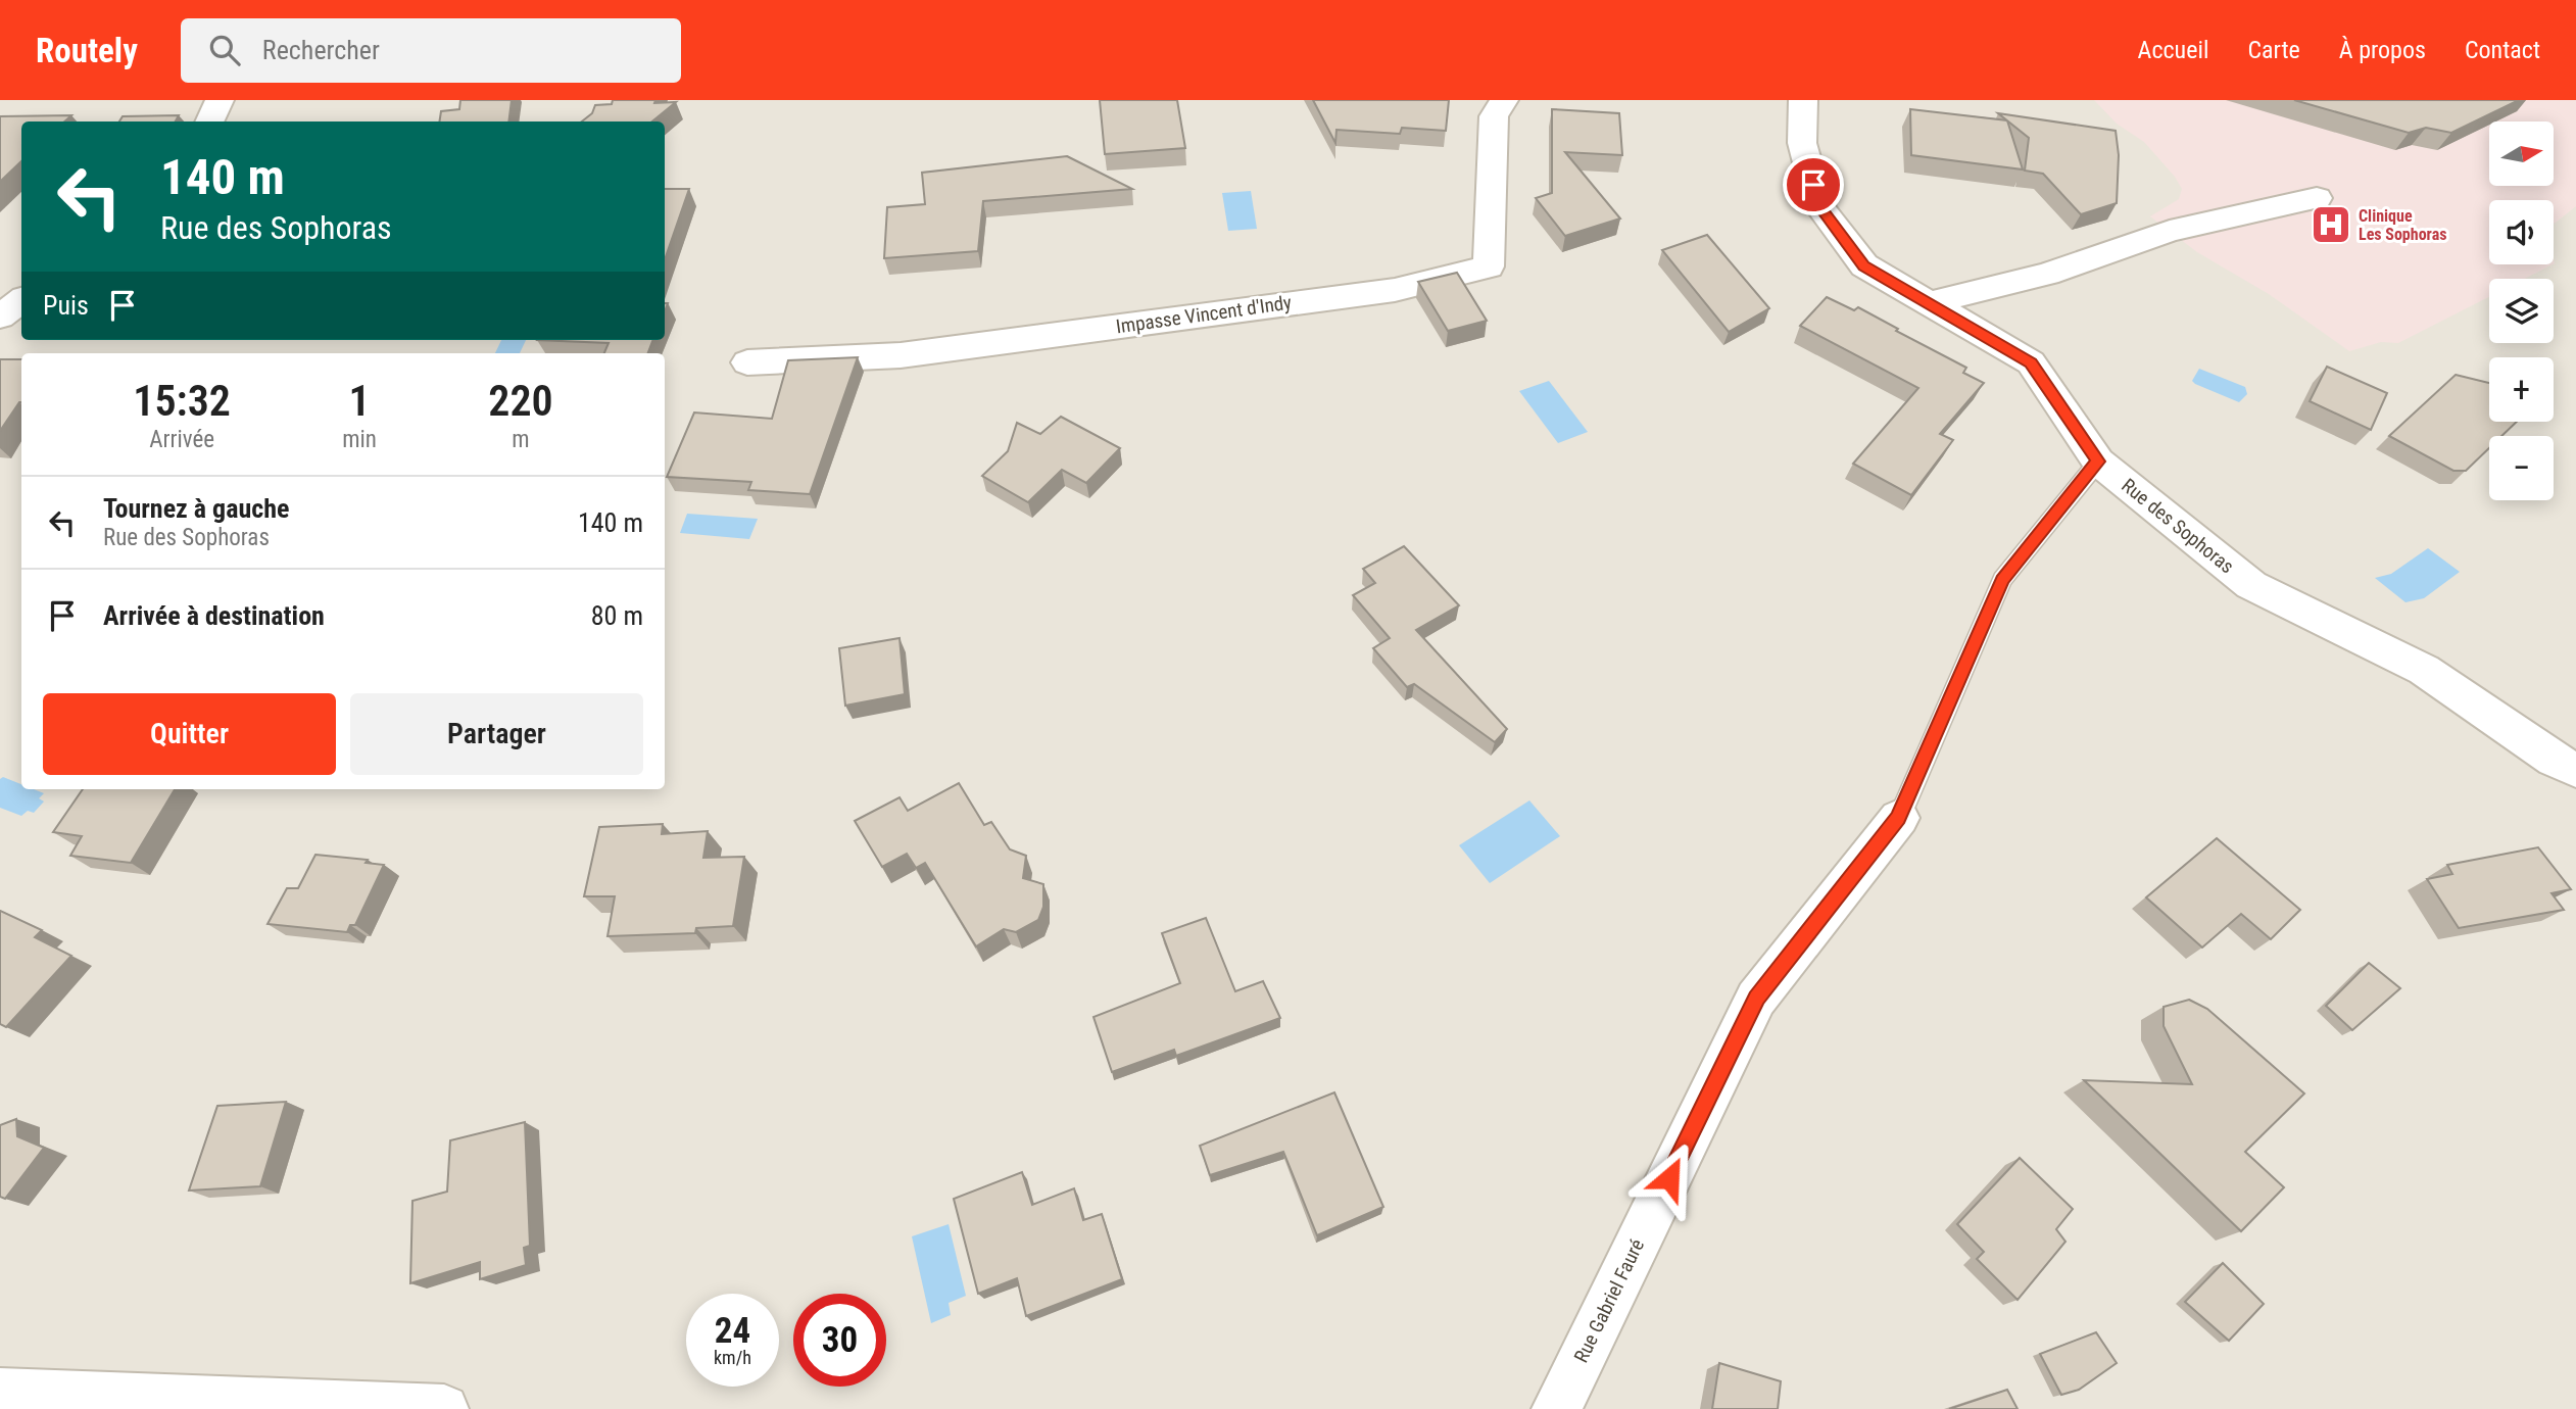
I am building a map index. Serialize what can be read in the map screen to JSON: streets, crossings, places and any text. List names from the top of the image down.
{
  "streets": {
    "street": ["Impasse Vincent d'Indy", "Rue des Sophoras", "Rue Gabriel Fauré"]
  },
  "crossings": [
    ["Rue des Sophoras", "Rue Gabriel Fauré"]
  ],
  "places": {
    "hospital": ["Clinique Les Sophoras"]
  },
  "north": "right",
  "page": {
    "header": "Routely",
    "search": "Rechercher",
    "nav": [
      "Accueil",
      "Carte",
      "À propos",
      "Contact"
    ],
    "map_buttons": ["+", "−"],
    "turn": ["140 m", "Rue des Sophoras"],
    "then": "Puis",
    "eta": [
      "15:32",
      "Arrivée",
      "1",
      "min",
      "220",
      "m"
    ],
    "list": [
      {
        "name": "Tournez à gauche",
        "note": "Rue des Sophoras",
        "value": "140 m"
      },
      {
        "name": "Arrivée à destination",
        "value": "80 m"
      }
    ],
    "buttons": ["Quitter", "Partager"],
    "speed": "24 km/h",
    "limit": "30"
  }
}
